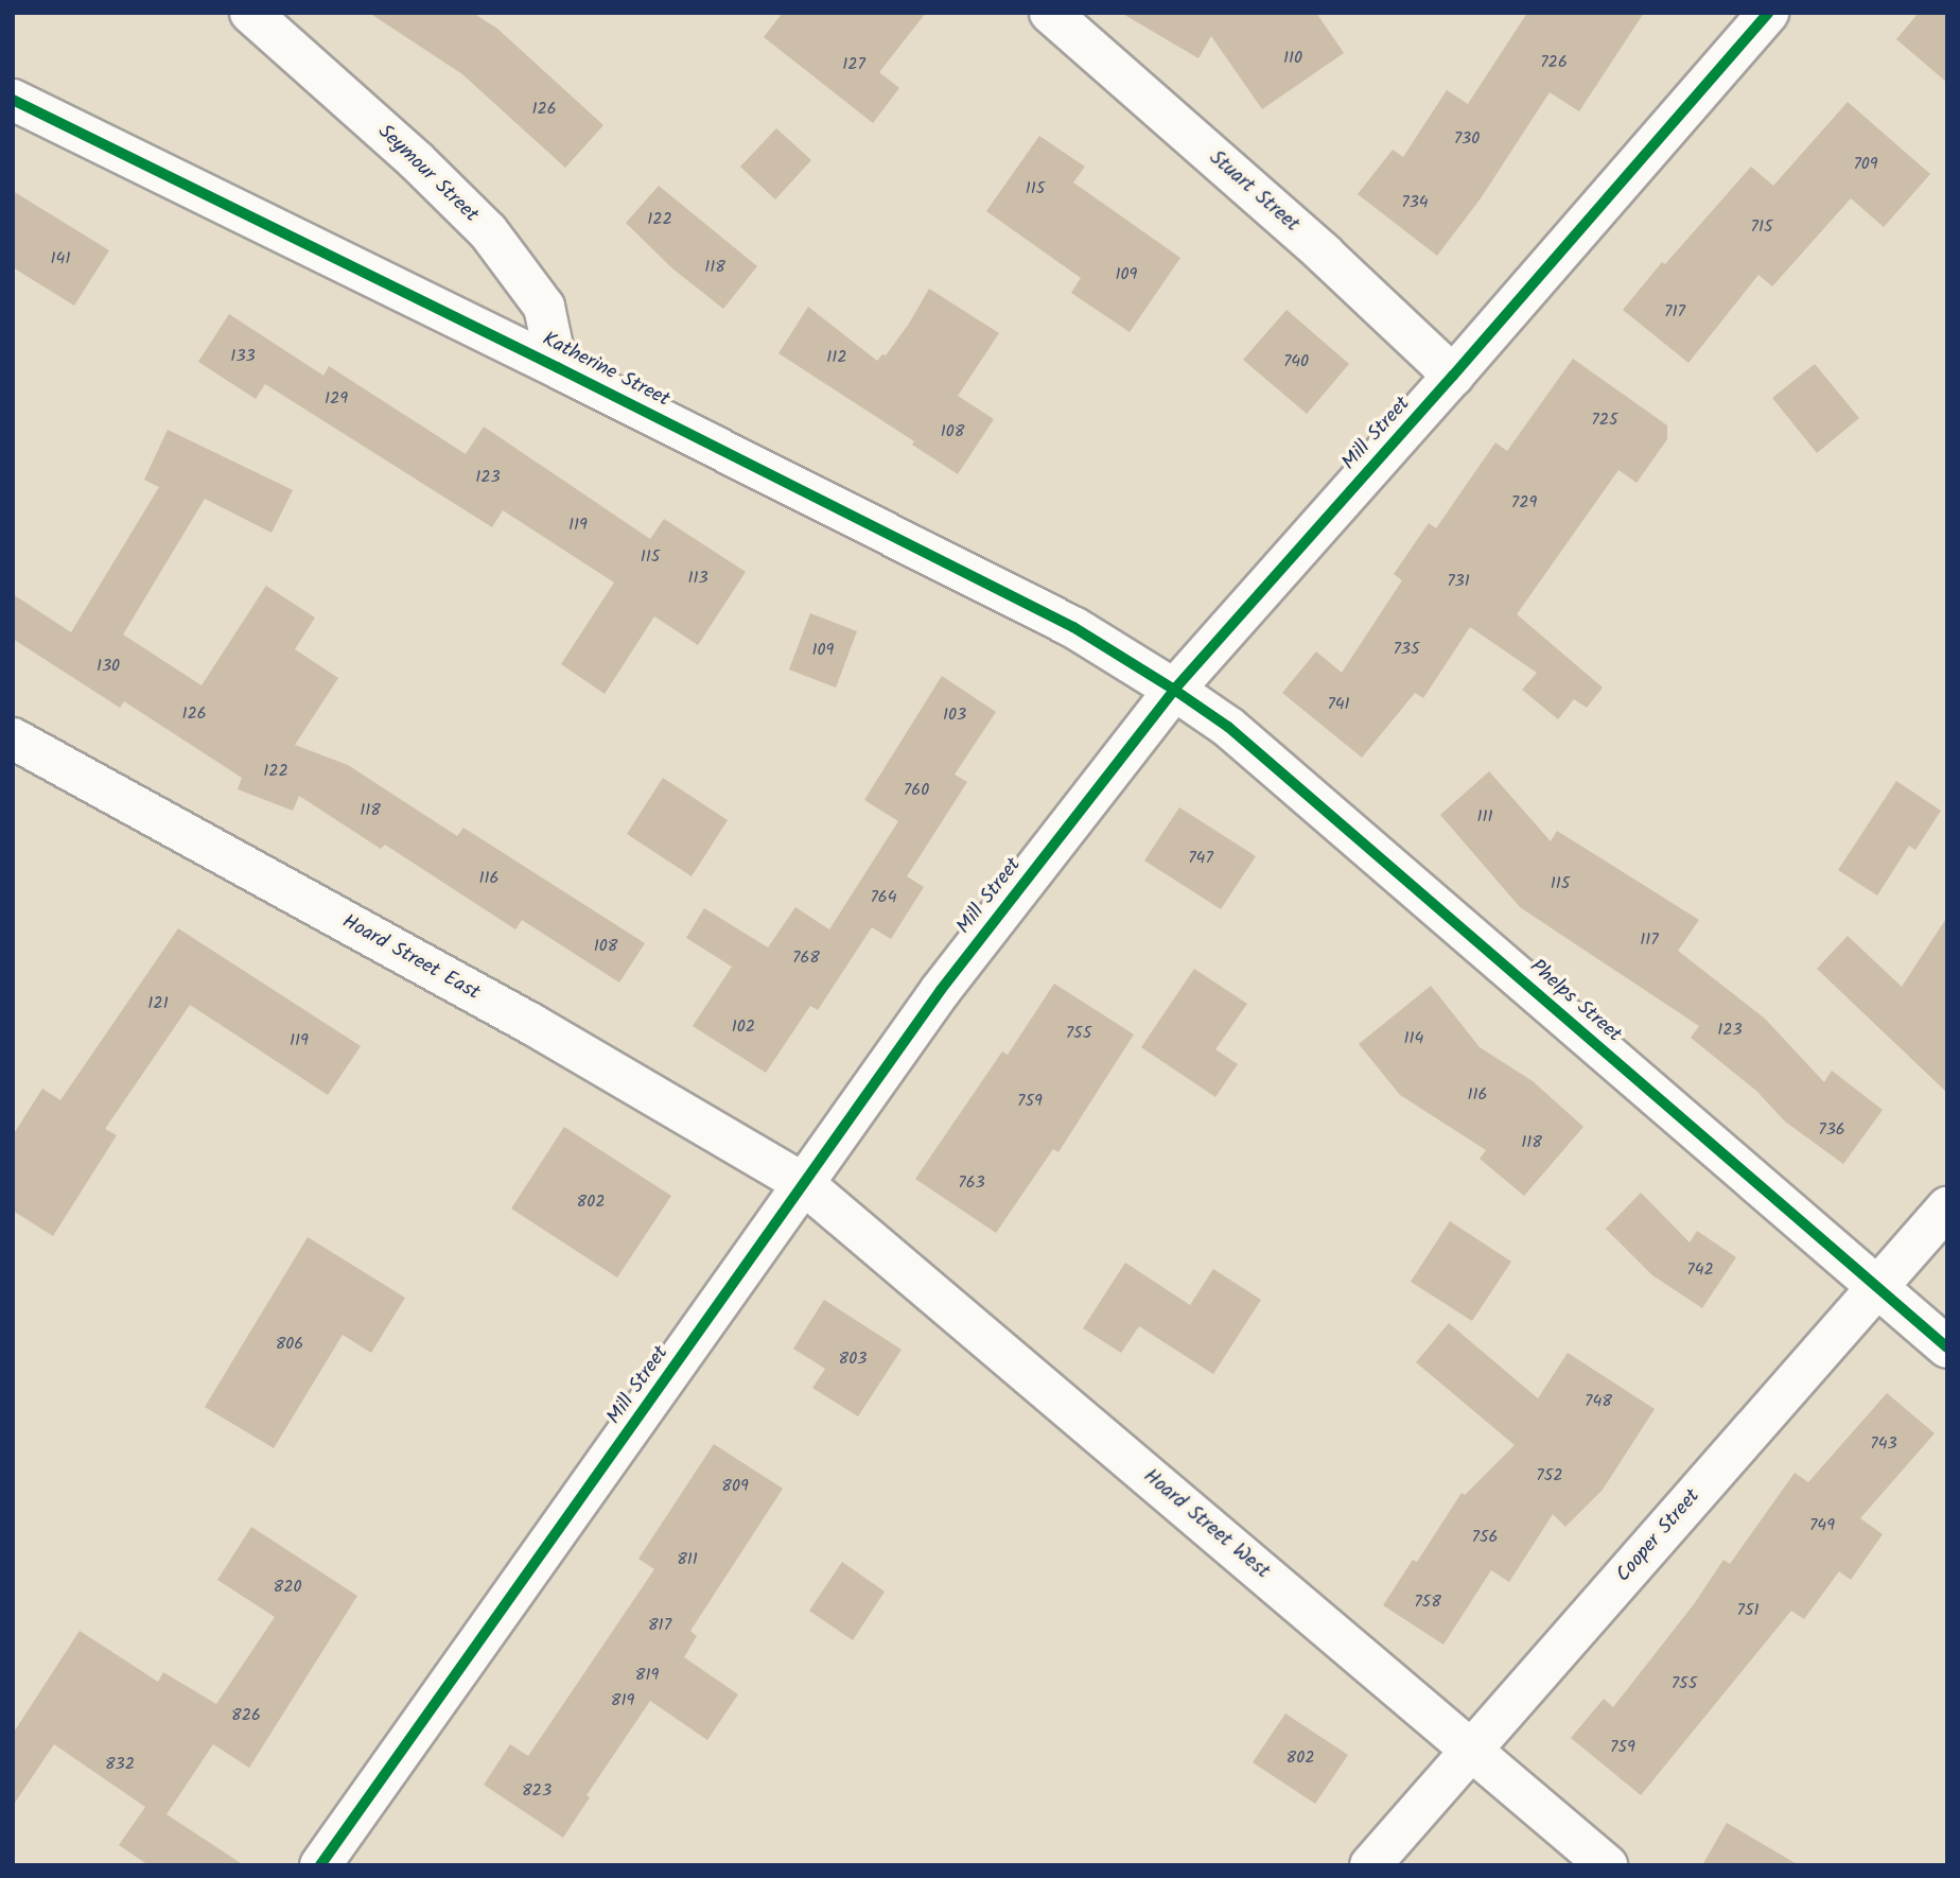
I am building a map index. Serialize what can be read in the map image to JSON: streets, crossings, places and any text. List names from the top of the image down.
{
  "streets": {
    "main road": [
      "Seymour Street",
      "Stuart Street",
      "Katherine Street",
      "Mill Street",
      "Hoard Street East",
      "Phelps Street",
      "Hoard Street West",
      "Cooper Street"
    ]
  },
  "crossings": [
    ["Seymour Street", "Katherine Street"],
    ["Stuart Street", "Mill Street"],
    ["Katherine Street", "Mill Street"],
    ["Katherine Street", "Phelps Street"],
    ["Mill Street", "Hoard Street East"],
    ["Mill Street", "Phelps Street"],
    ["Mill Street", "Hoard Street West"],
    ["Hoard Street East", "Hoard Street West"],
    ["Phelps Street", "Cooper Street"],
    ["Hoard Street West", "Cooper Street"]
  ],
  "house_numbers": [
    "110",
    "726",
    "127",
    "126",
    "730",
    "709",
    "115",
    "734",
    "122",
    "715",
    "141",
    "118",
    "109",
    "717",
    "133",
    "112",
    "740",
    "129",
    "725",
    "108",
    "123",
    "729",
    "119",
    "115",
    "113",
    "731",
    "735",
    "109",
    "130",
    "741",
    "126",
    "103",
    "122",
    "760",
    "118",
    "111",
    "747",
    "116",
    "115",
    "764",
    "117",
    "108",
    "768",
    "121",
    "102",
    "123",
    "755",
    "114",
    "119",
    "116",
    "759",
    "736",
    "118",
    "763",
    "802",
    "742",
    "806",
    "803",
    "748",
    "743",
    "752",
    "809",
    "749",
    "756",
    "811",
    "820",
    "758",
    "751",
    "817",
    "819",
    "755",
    "819",
    "826",
    "759",
    "802",
    "832",
    "823"
  ]
}
